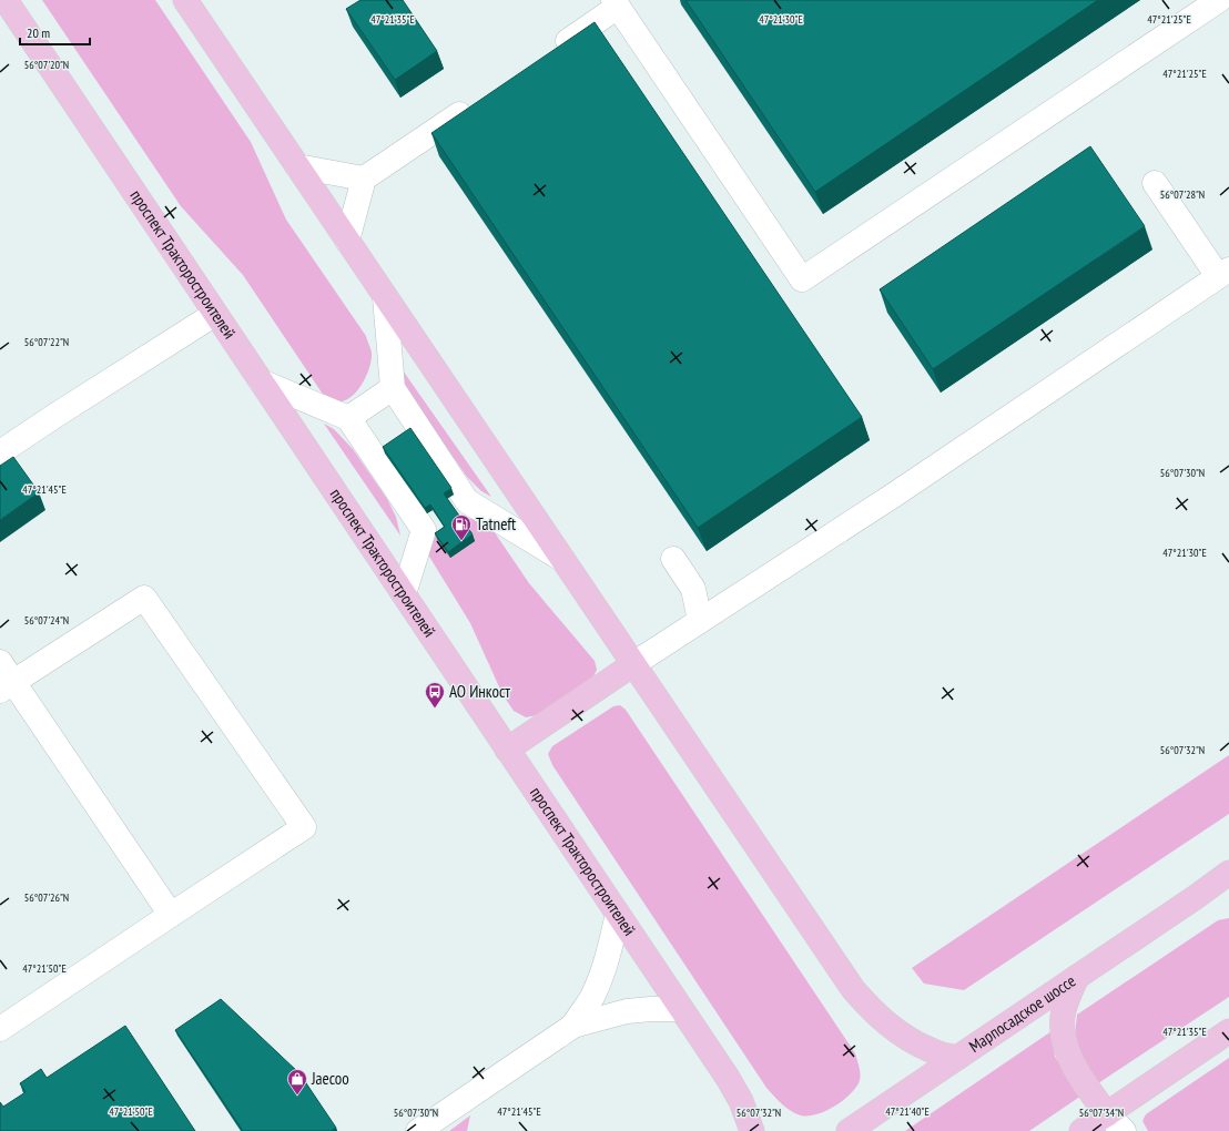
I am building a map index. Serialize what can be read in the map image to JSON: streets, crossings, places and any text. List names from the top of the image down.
{
  "streets": {
    "main road": ["проспект Тракторостроителей", "Марпосадское шоссе"]
  },
  "places": {
    "fuel station": ["Tatneft"],
    "bus stop": ["АО Инкост"],
    "shop": ["Jaecoo"]
  },
  "scale_bar": "20 m",
  "coordinates": [
    "47°21'35\"E",
    "47°21'30\"E",
    "47°21'25\"E",
    "56°07'20\"N",
    "56°07'28\"N",
    "56°07'22\"N",
    "56°07'30\"N",
    "47°21'45\"E",
    "56°07'24\"N",
    "56°07'32\"N",
    "56°07'26\"N",
    "47°21'50\"E",
    "47°21'40\"E",
    "56°07'34\"N"
  ]
}
